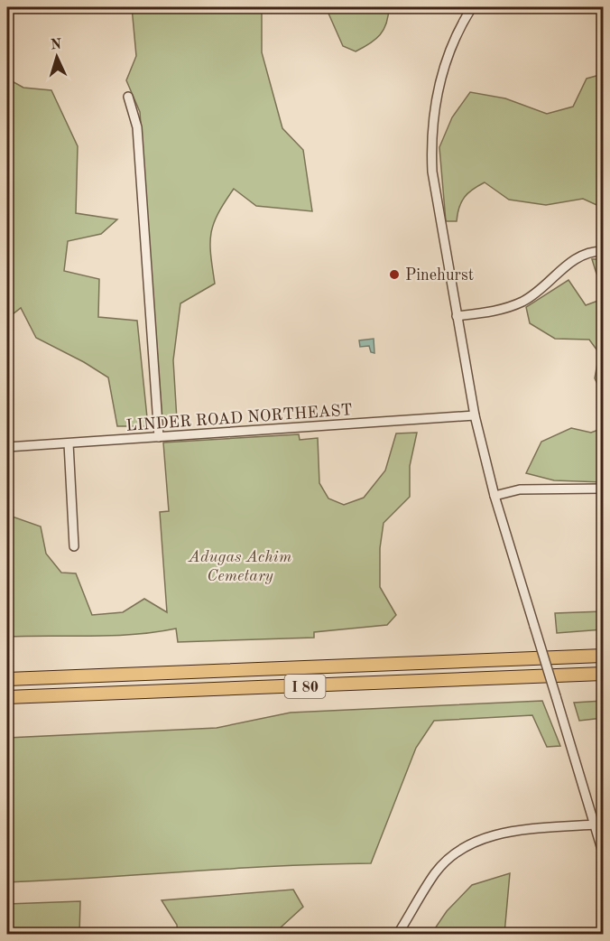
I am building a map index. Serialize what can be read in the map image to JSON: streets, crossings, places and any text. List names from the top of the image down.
{
  "streets": {
    "highway": ["I 80"],
    "street": ["LINDER ROAD NORTHEAST"]
  },
  "parks": ["Adugas Achim Cemetary"],
  "places": ["Pinehurst"],
  "north": "top"
}
